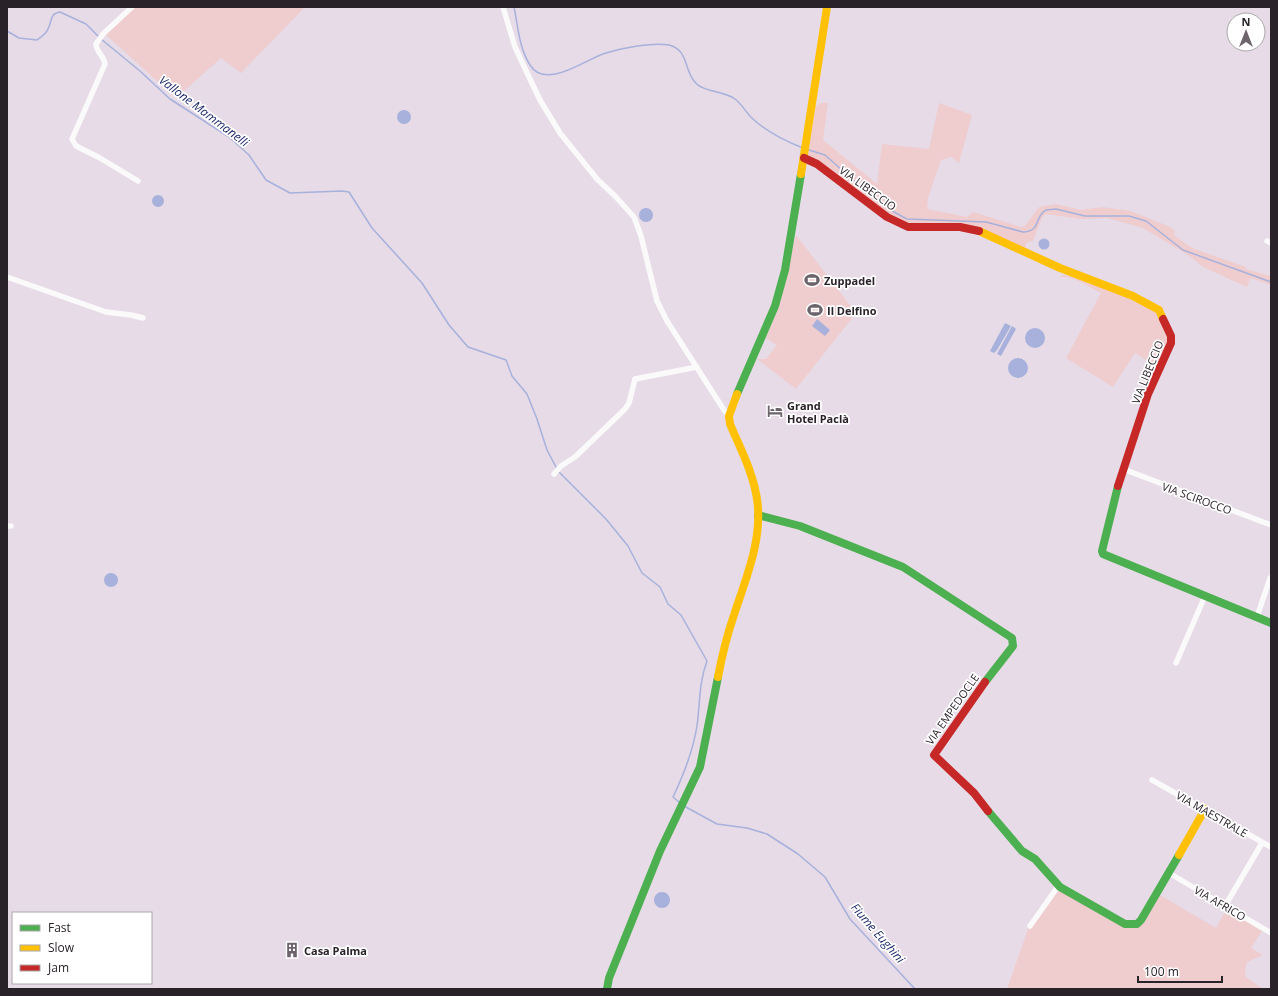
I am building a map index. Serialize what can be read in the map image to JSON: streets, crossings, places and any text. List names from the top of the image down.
{
  "streets": {
    "street": [
      "VIA LIBECCIO",
      "VIA SCIROCCO",
      "VIA EMPEDOCLE",
      "VIA MAESTRALE",
      "VIA AFRICO"
    ]
  },
  "crossings": [
    ["VIA LIBECCIO", "VIA SCIROCCO"],
    ["VIA EMPEDOCLE", "VIA MAESTRALE"],
    ["VIA EMPEDOCLE", "VIA AFRICO"]
  ],
  "water": ["Vallone Mammanelli", "Fiume Eughini"],
  "places": {
    "sports": ["Zuppadel", "Il Delfino"],
    "hotel": ["Grand Hotel Paclà"],
    "building": ["Casa Palma"]
  },
  "legend": ["Fast", "Slow", "Jam"],
  "scale_bar": "100 m",
  "north": "top"
}
